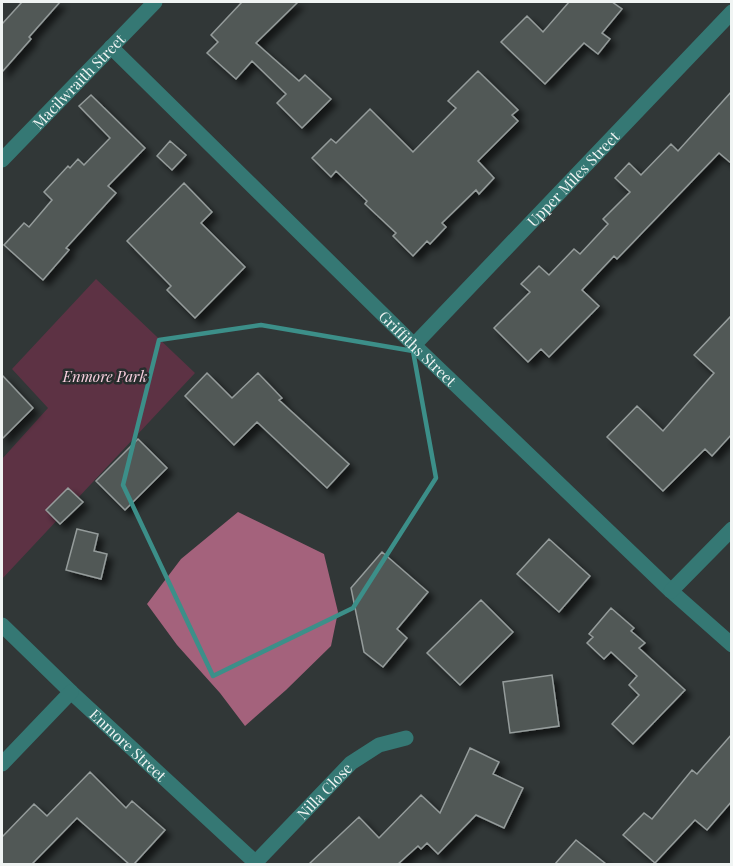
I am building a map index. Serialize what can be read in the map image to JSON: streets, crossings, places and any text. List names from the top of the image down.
{
  "streets": {
    "street": [
      "Macilwraith Street",
      "Upper Miles Street",
      "Griffiths Street",
      "Enmore Street",
      "Nilla Close"
    ]
  },
  "crossings": [
    ["Macilwraith Street", "Griffiths Street"],
    ["Upper Miles Street", "Griffiths Street"],
    ["Enmore Street", "Nilla Close"]
  ],
  "parks": ["Enmore Park"]
}
